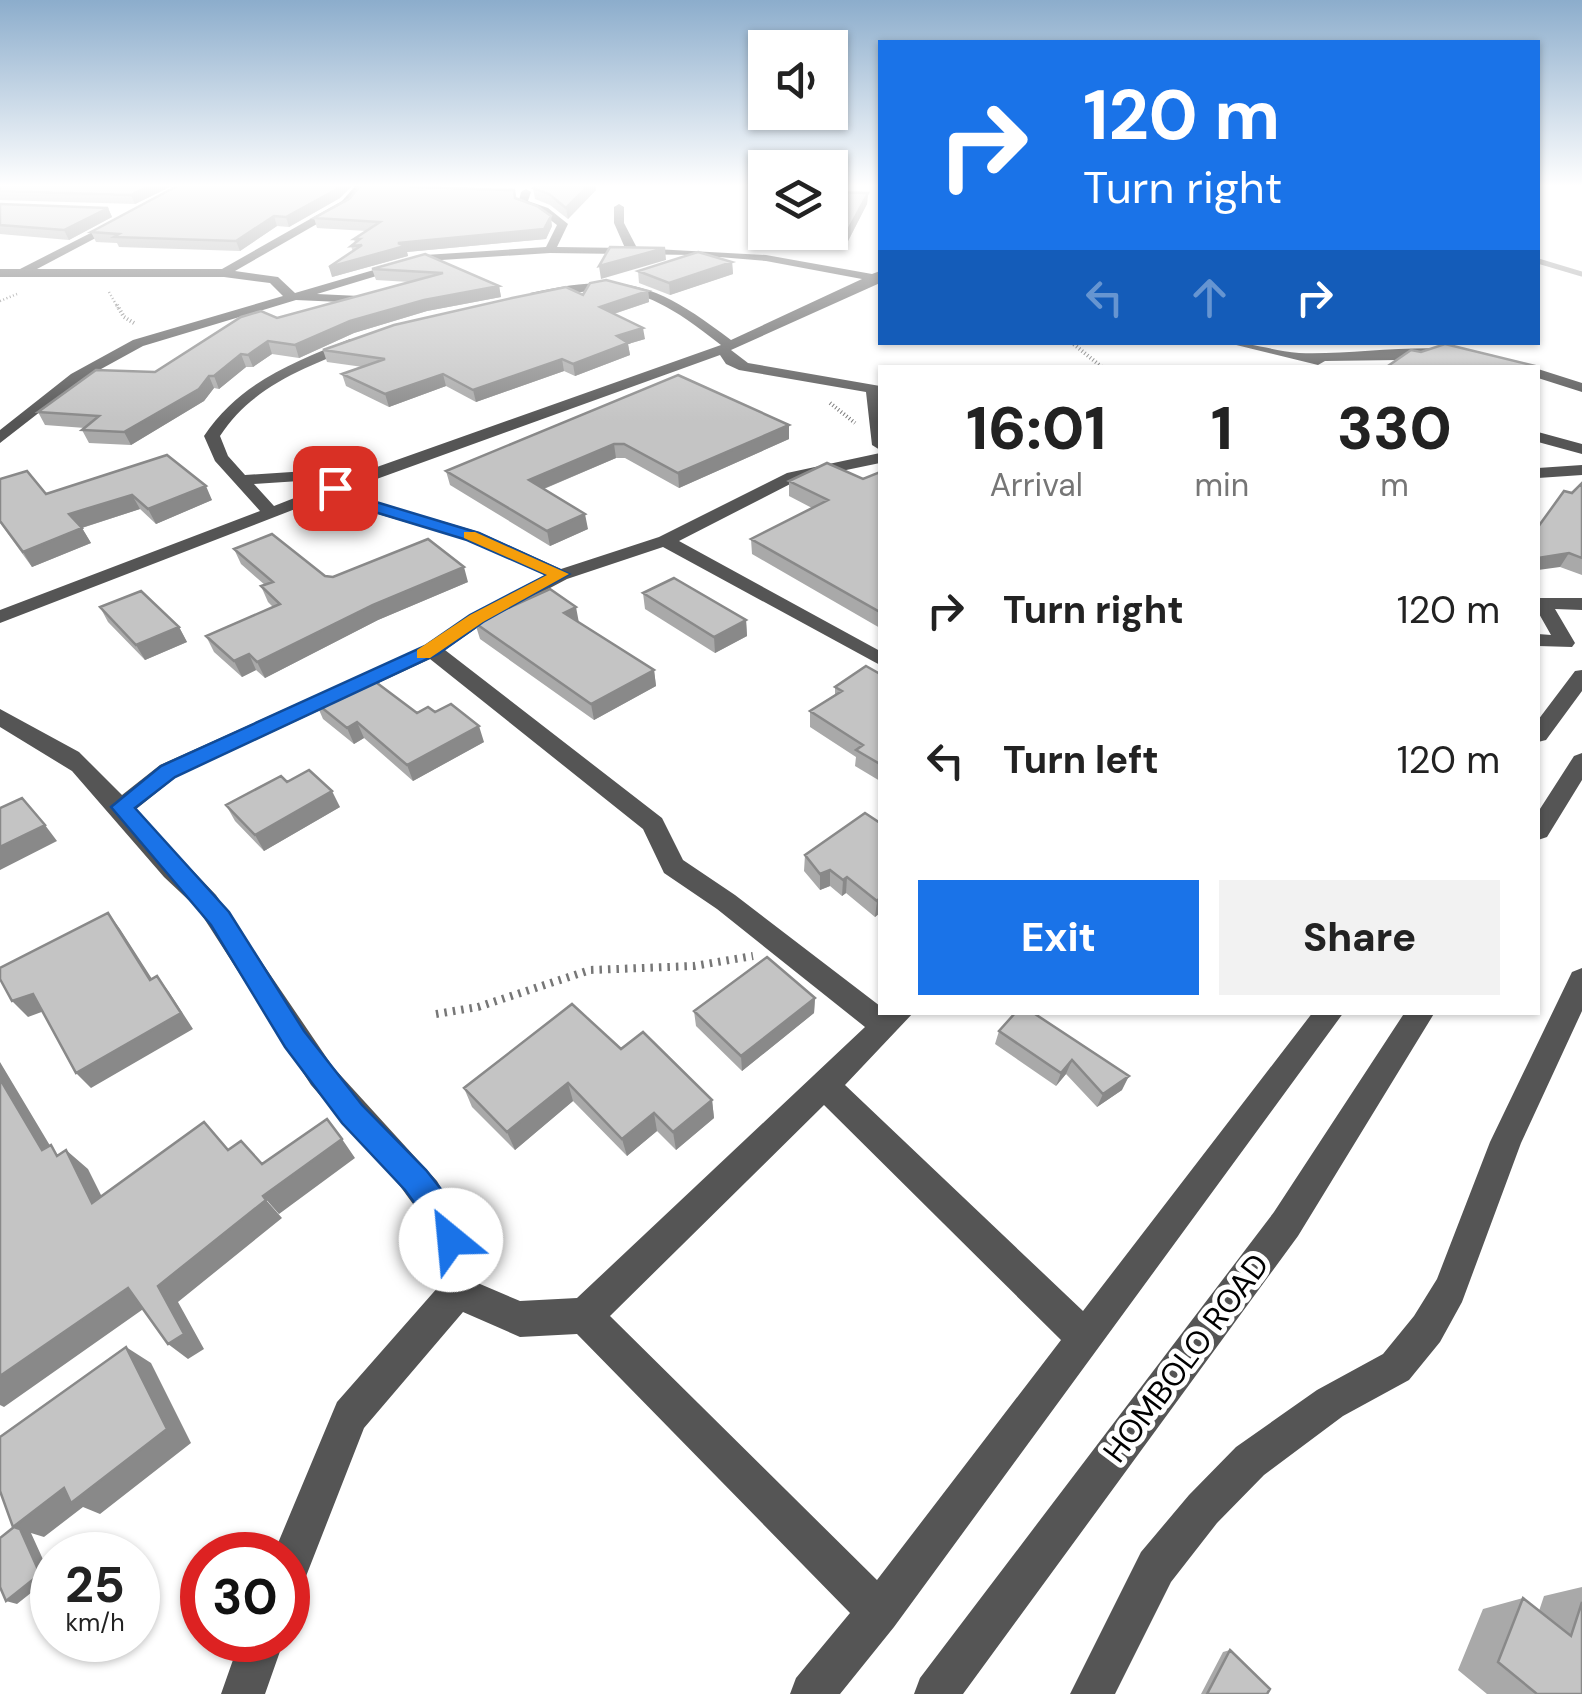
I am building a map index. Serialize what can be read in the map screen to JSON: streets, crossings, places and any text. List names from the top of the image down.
{
  "streets": {
    "street": ["HOMBOLO ROAD"]
  },
  "page": {
    "turn": ["120 m", "Turn right"],
    "eta": [
      "16:01",
      "Arrival",
      "1",
      "min",
      "330",
      "m"
    ],
    "list": [
      {
        "name": "Turn right",
        "value": "120 m"
      },
      {
        "name": "Turn left",
        "value": "120 m"
      }
    ],
    "buttons": ["Exit", "Share"],
    "speed": "25 km/h",
    "limit": "30"
  }
}
